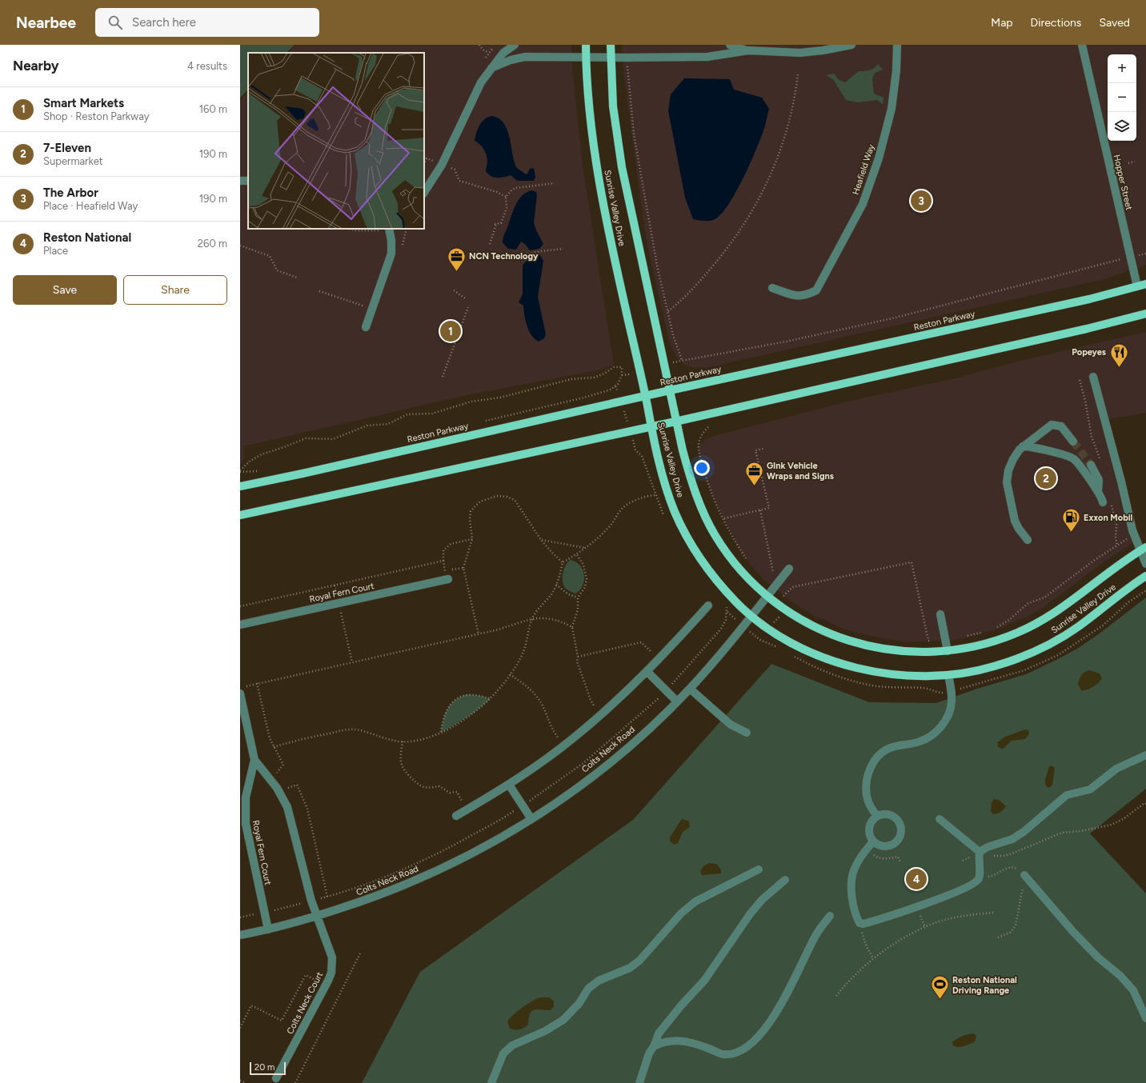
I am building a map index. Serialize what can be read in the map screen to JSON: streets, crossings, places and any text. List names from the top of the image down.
{
  "streets": {
    "main road": ["Sunrise Valley Drive", "Reston Parkway"],
    "street": [
      "Heafield Way",
      "Hopper Street",
      "Royal Fern Court",
      "Colts Neck Road",
      "Colts Neck Court"
    ]
  },
  "crossings": [
    ["Hopper Street", "Reston Parkway"],
    ["Sunrise Valley Drive", "Reston Parkway"],
    ["Sunrise Valley Drive", "Colts Neck Road"],
    ["Royal Fern Court", "Colts Neck Road"],
    ["Royal Fern Court", "Colts Neck Court"],
    ["Colts Neck Road", "Colts Neck Court"]
  ],
  "places": {
    "office": ["NCN Technology", "GInk Vehicle Wraps and Signs"],
    "restaurant": ["Popeyes"],
    "fuel station": ["Exxon Mobil"],
    "sports": ["Reston National Driving Range"]
  },
  "scale_bar": "20 m",
  "page": {
    "header": "Nearbee",
    "search": "Search here",
    "nav": ["Map", "Directions", "Saved"],
    "heading": ["Nearby", "4 results"],
    "map_buttons": ["+", "−"],
    "list": [
      {
        "mark": "1",
        "name": "Smart Markets",
        "note": "Shop · Reston Parkway",
        "value": "160 m"
      },
      {
        "mark": "2",
        "name": "7-Eleven",
        "note": "Supermarket",
        "value": "190 m"
      },
      {
        "mark": "3",
        "name": "The Arbor",
        "note": "Place · Heafield Way",
        "value": "190 m"
      },
      {
        "mark": "4",
        "name": "Reston National",
        "note": "Place",
        "value": "260 m"
      }
    ],
    "pins": [
      "3",
      "1",
      "2",
      "4"
    ],
    "buttons": ["Save", "Share"],
    "scale": "20 m"
  }
}
